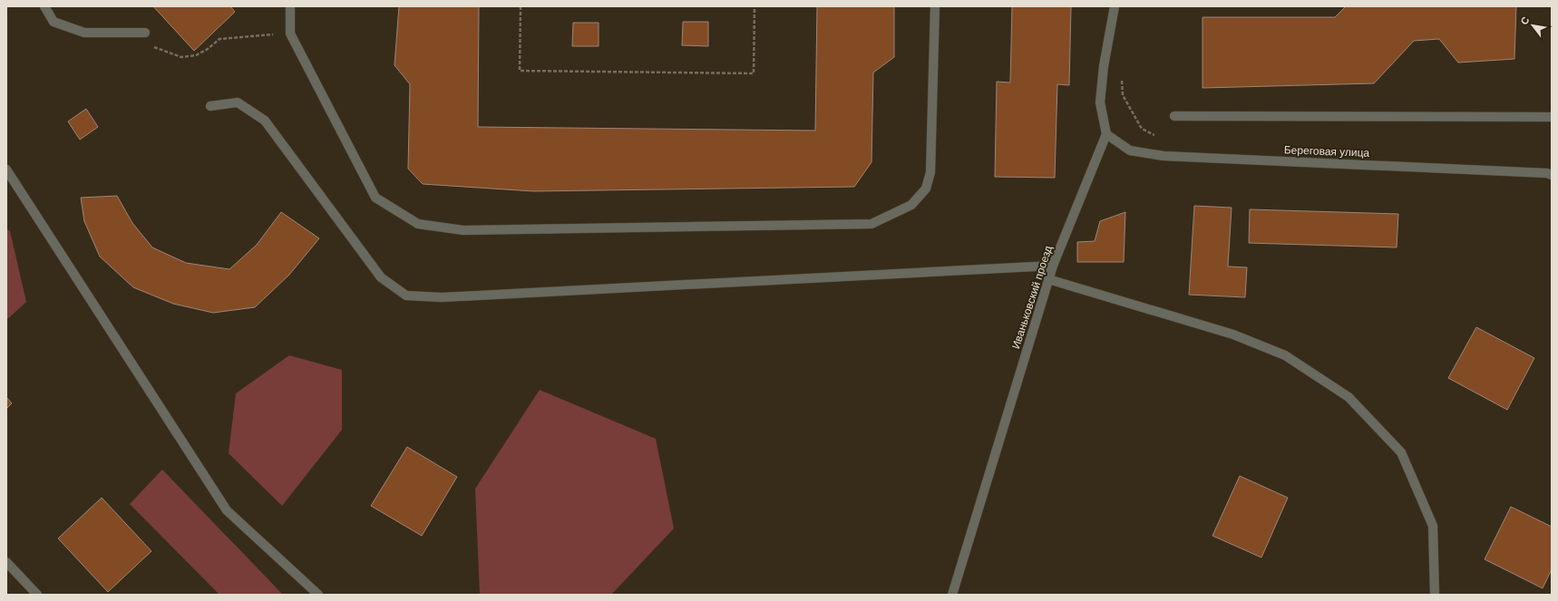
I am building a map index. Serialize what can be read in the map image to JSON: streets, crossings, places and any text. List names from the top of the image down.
{
  "streets": {
    "street": ["Береговая улица", "Иваньковский проезд"]
  },
  "crossings": [
    ["Береговая улица", "Иваньковский проезд"]
  ],
  "north": "top left"
}
